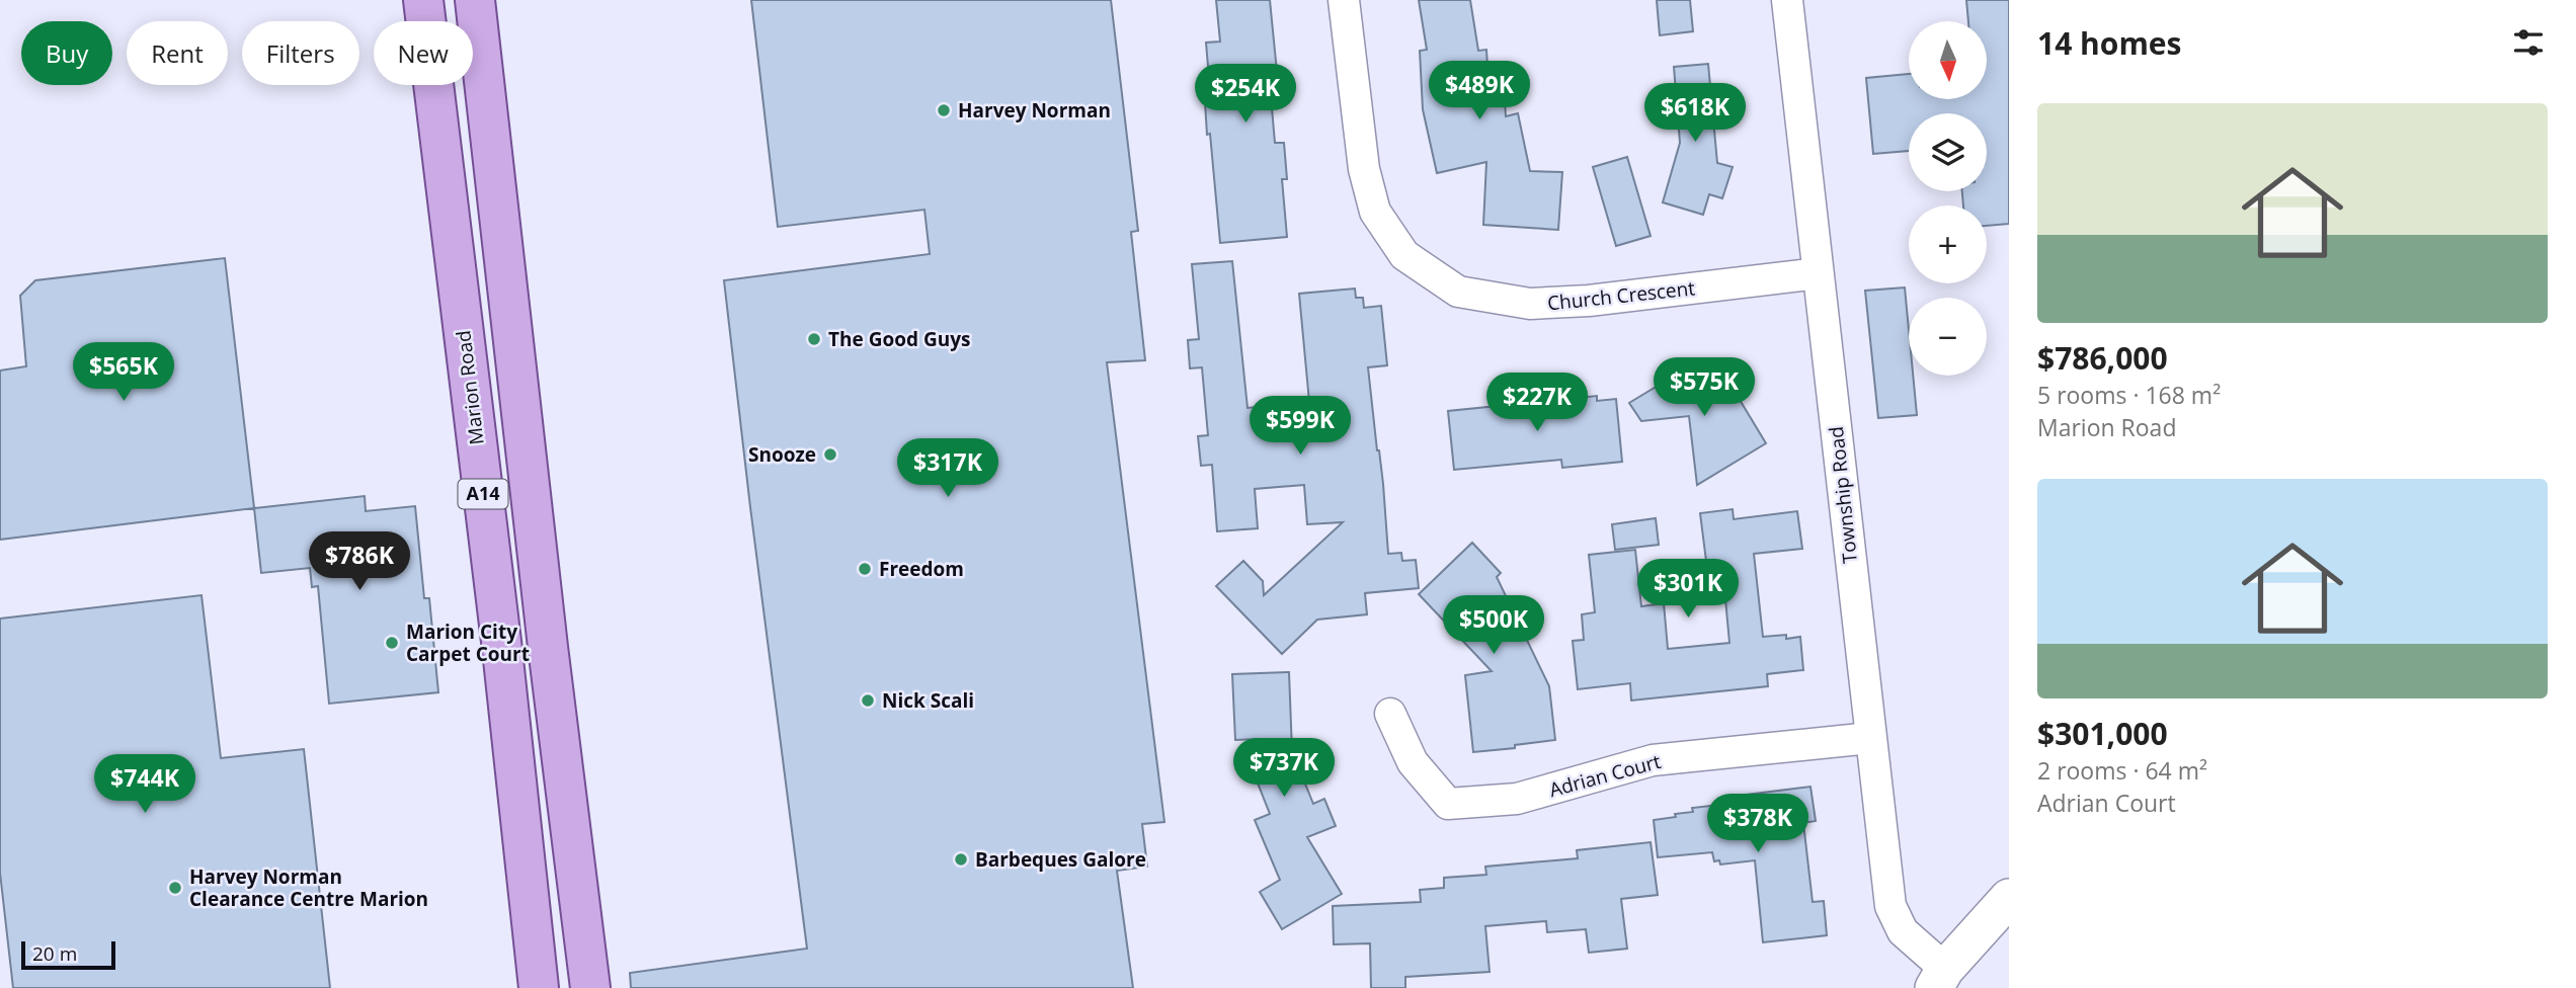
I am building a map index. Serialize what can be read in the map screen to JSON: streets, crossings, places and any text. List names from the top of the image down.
{
  "streets": {
    "main road": ["Marion Road", "A14"],
    "street": ["Church Crescent", "Township Road", "Adrian Court"]
  },
  "crossings": [
    ["Church Crescent", "Township Road"],
    ["Township Road", "Adrian Court"]
  ],
  "places": [
    "Harvey Norman",
    "The Good Guys",
    "Snooze",
    "Freedom",
    "Marion City Carpet Court",
    "Nick Scali",
    "Barbeques Galore",
    "Harvey Norman Clearance Centre Marion"
  ],
  "scale_bar": "20 m",
  "north": "bottom",
  "page": {
    "heading": "14 homes",
    "map_buttons": ["+", "−"],
    "chip": [
      "Buy",
      "Rent",
      "Filters",
      "New"
    ],
    "price": [
      "$489K",
      "$254K",
      "$618K",
      "$565K",
      "$575K",
      "$227K",
      "$599K",
      "$317K",
      "$786K",
      "$301K",
      "$500K",
      "$737K",
      "$744K",
      "$378K"
    ],
    "list": [
      {
        "name": "$786,000",
        "note": "5 rooms · 168 m² · Marion Road"
      },
      {
        "name": "$301,000",
        "note": "2 rooms · 64 m² · Adrian Court"
      }
    ],
    "scale": "20 m"
  }
}
